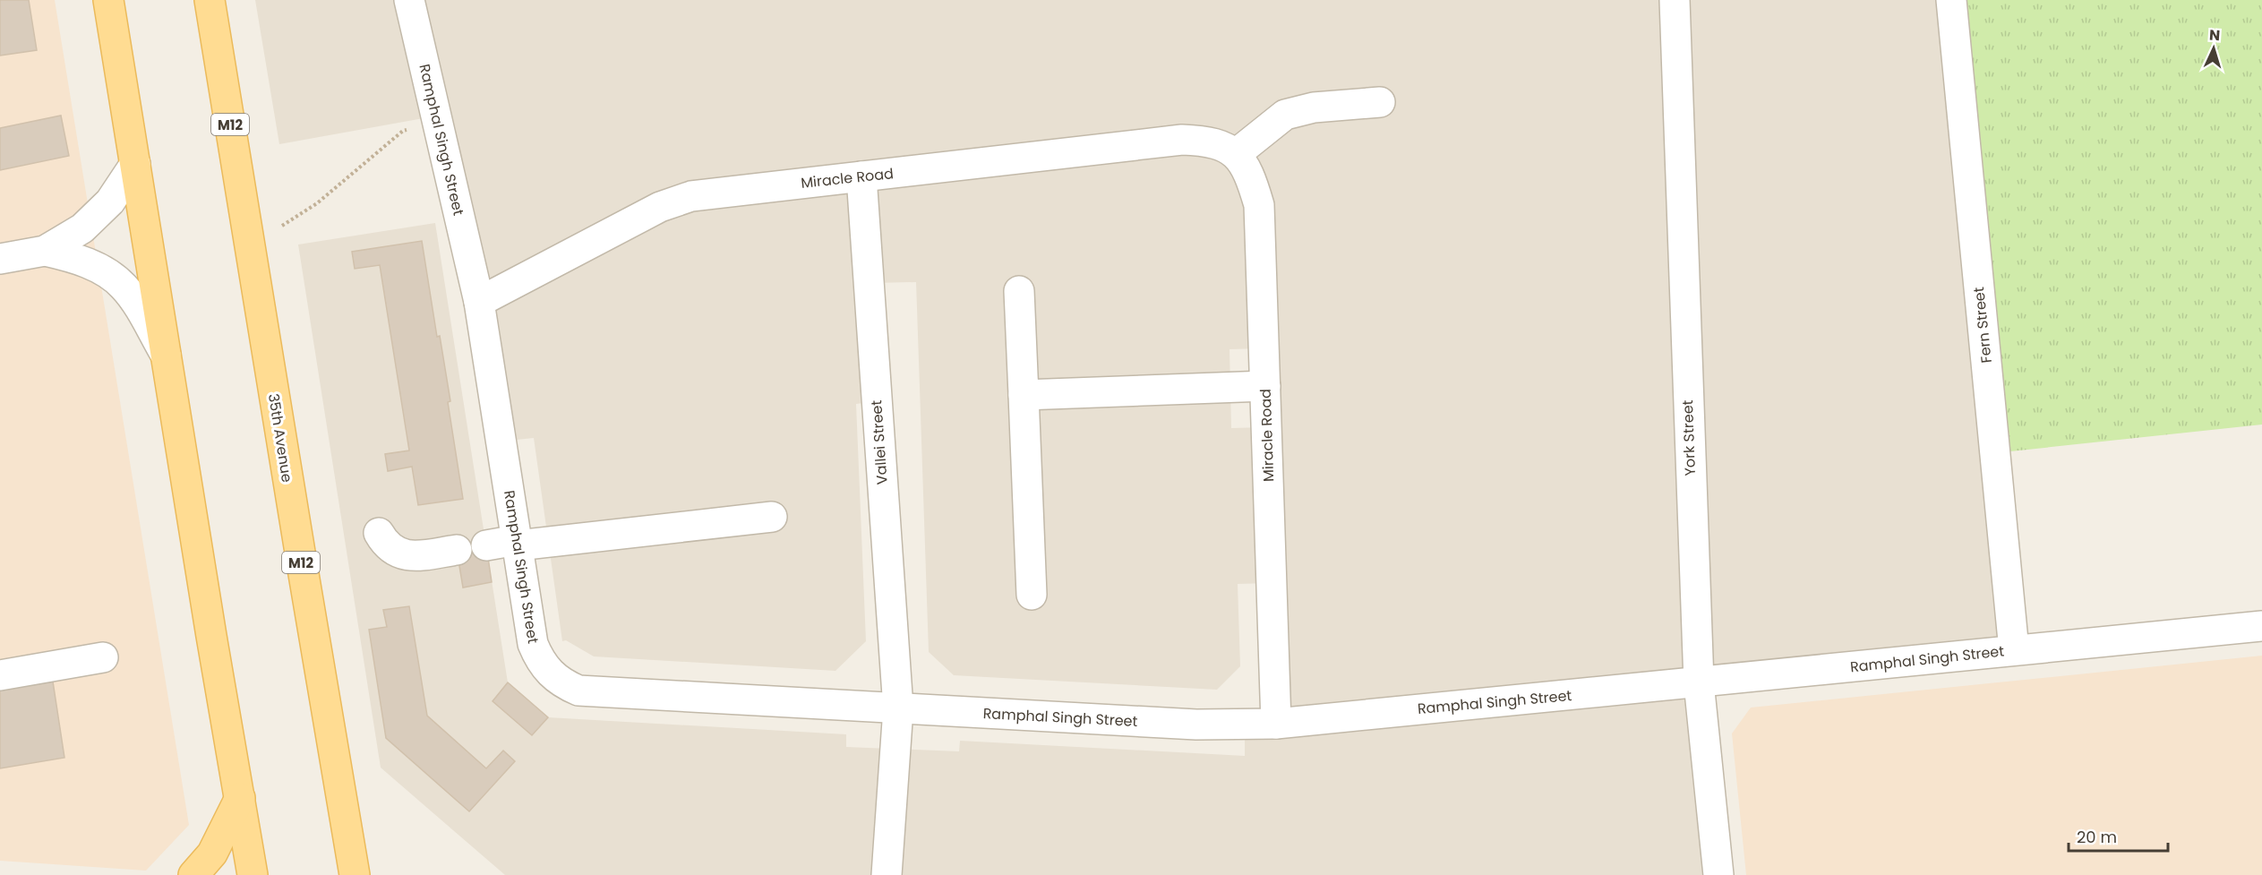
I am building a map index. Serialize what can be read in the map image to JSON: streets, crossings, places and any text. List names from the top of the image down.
{
  "streets": {
    "main road": ["M12", "35th Avenue"],
    "street": [
      "Ramphal Singh Street",
      "Miracle Road",
      "Fern Street",
      "York Street",
      "Vallei Street"
    ]
  },
  "crossings": [
    ["Ramphal Singh Street", "Miracle Road"],
    ["Ramphal Singh Street", "Fern Street"],
    ["Ramphal Singh Street", "York Street"],
    ["Ramphal Singh Street", "Vallei Street"],
    ["Miracle Road", "Vallei Street"]
  ],
  "scale_bar": "20 m",
  "north": "top"
}
